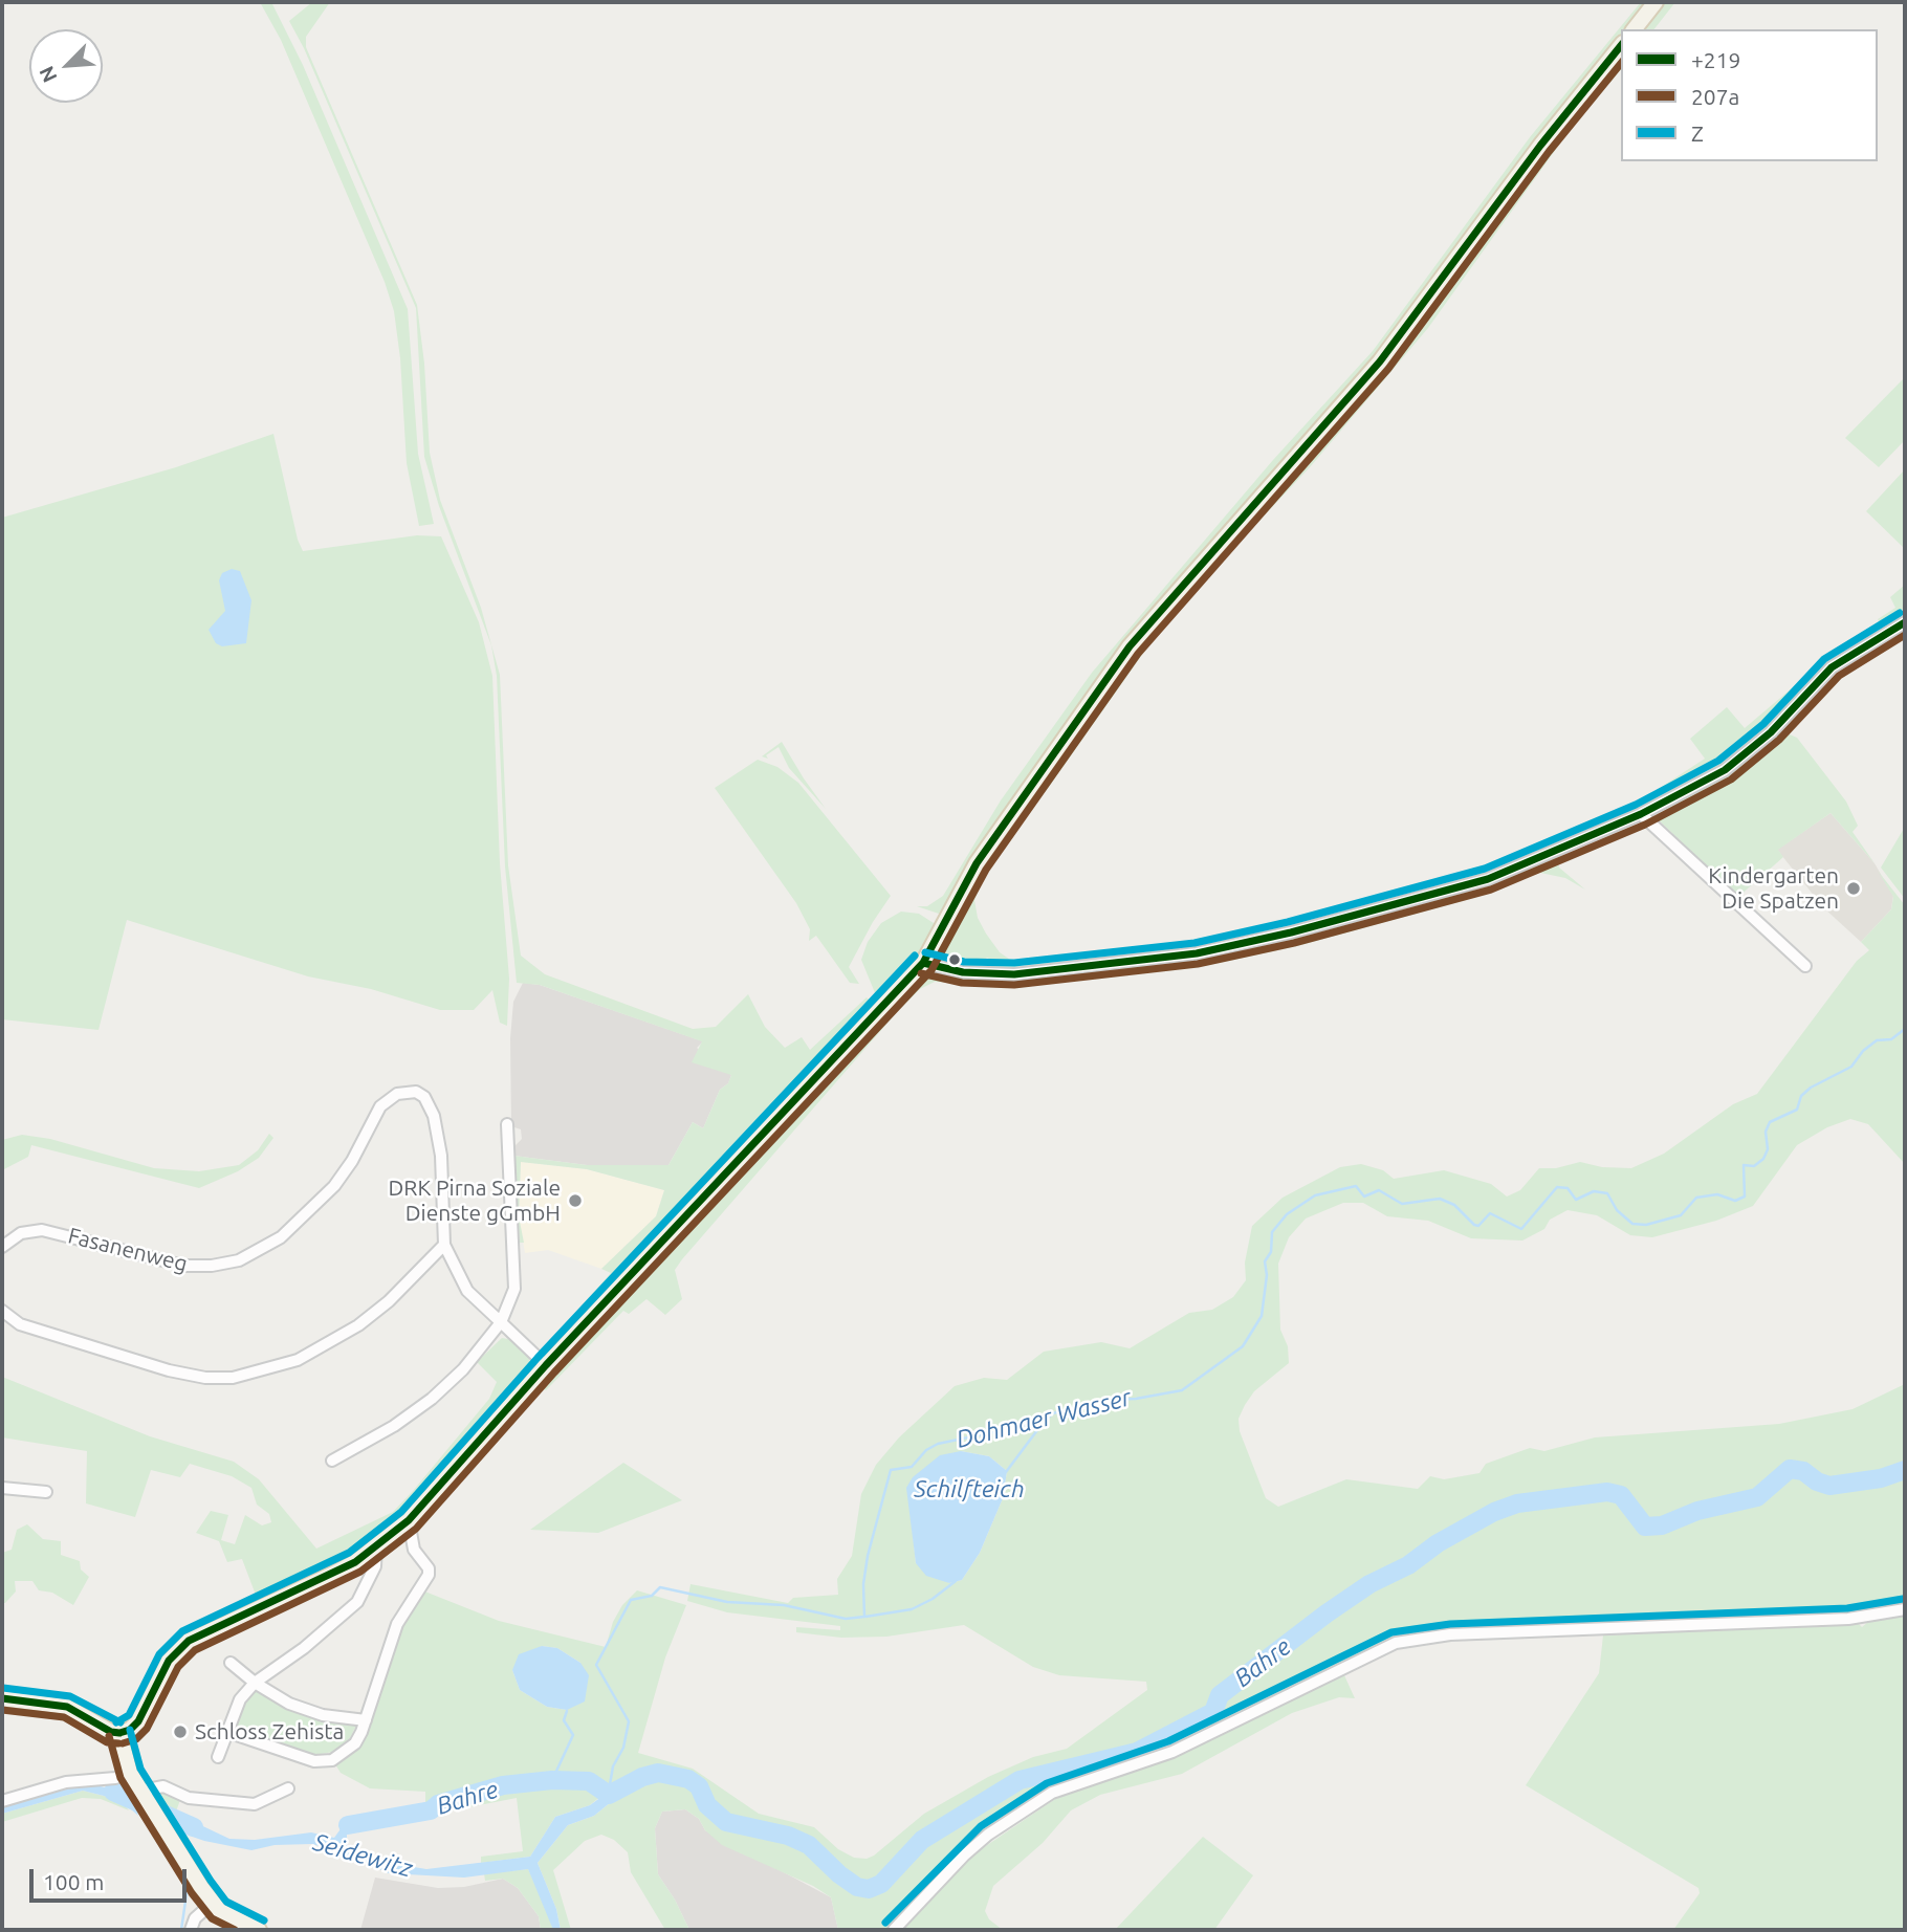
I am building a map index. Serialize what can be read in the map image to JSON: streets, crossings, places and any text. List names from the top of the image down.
{
  "streets": {
    "street": ["Fasanenweg"]
  },
  "water": [
    "Dohmaer Wasser",
    "Schilfteich",
    "Bahre",
    "Seidewitz"
  ],
  "places": ["Kindergarten Die Spatzen", "DRK Pirna Soziale Dienste gGmbH", "Schloss Zehista"],
  "lines": ["transit line +219", "transit line 207a", "transit line Z"],
  "legend": ["+219", "207a", "Z"],
  "scale_bar": "100 m",
  "north": "bottom left"
}
